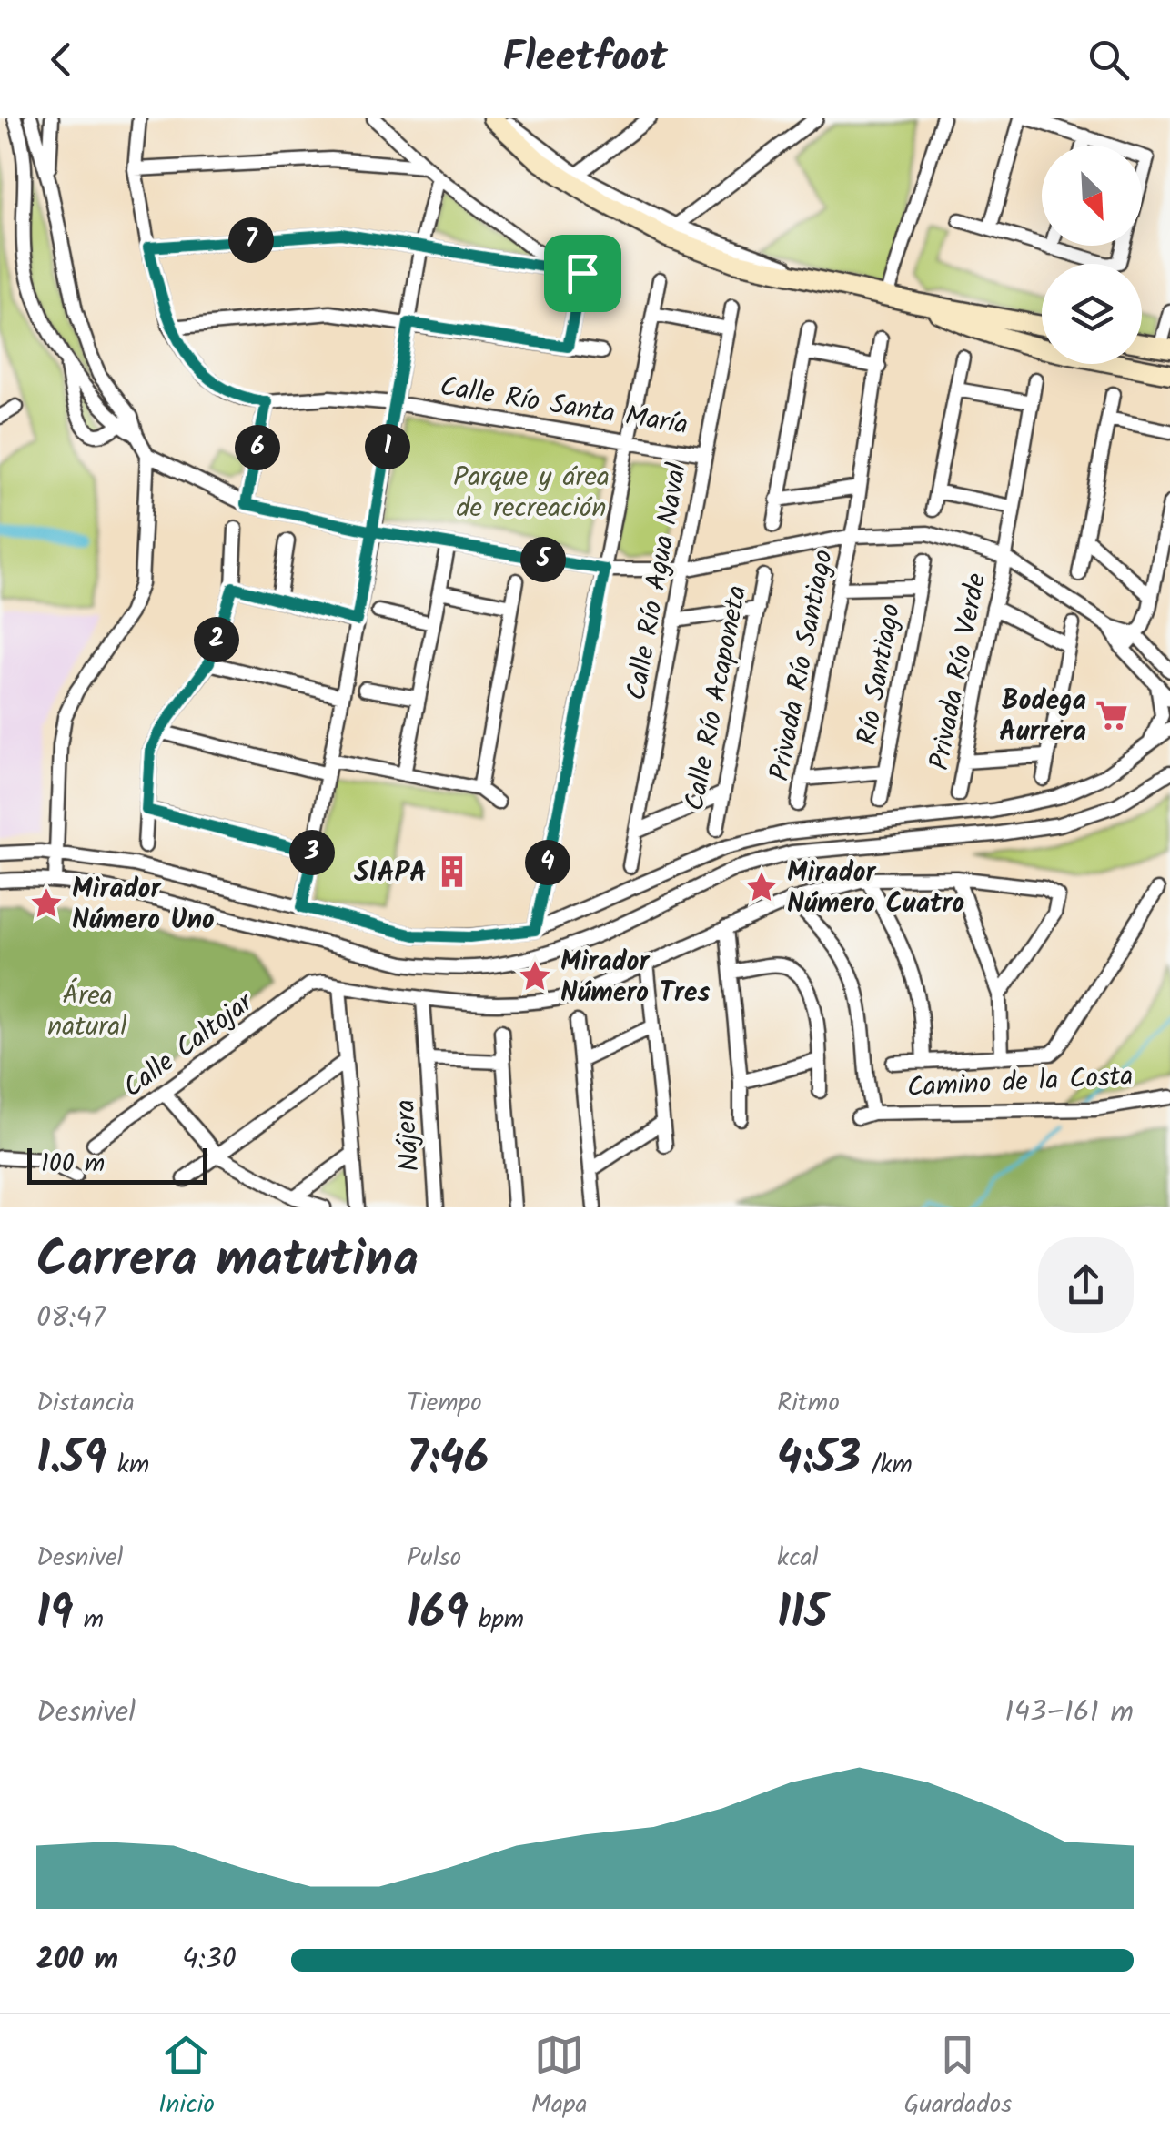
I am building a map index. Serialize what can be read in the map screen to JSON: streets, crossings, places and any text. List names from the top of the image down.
{
  "streets": {
    "street": [
      "Calle Río Santa María",
      "Calle Río Agua Naval",
      "Privada Río Santiago",
      "Privada Río Verde",
      "Río Santiago",
      "Calle Río Acaponeta",
      "Calle Caltojar",
      "Camino de la Costa",
      "Nájera"
    ]
  },
  "crossings": [
    ["Calle Río Santa María", "Calle Río Agua Naval"],
    ["Privada Río Santiago", "Río Santiago"]
  ],
  "parks": ["Parque y área de recreación", "Área natural"],
  "places": {
    "supermarket": ["Bodega Aurrera"],
    "building": ["SIAPA"],
    "place": ["Mirador Número Cuatro", "Mirador Número Uno", "Mirador Número Tres"]
  },
  "scale_bar": "100 m",
  "north": "bottom right",
  "page": {
    "header": "Fleetfoot",
    "pins": [
      "7",
      "1",
      "6",
      "5",
      "2",
      "3",
      "4"
    ],
    "scale": "100 m",
    "heading": ["Carrera matutina", "08:47"],
    "stats": [
      ["Distancia", "1.59 km"],
      ["Tiempo", "7:46"],
      ["Ritmo", "4:53 /km"],
      ["Desnivel", "19 m"],
      ["Pulso", "169 bpm"],
      ["kcal", "115"]
    ],
    "chart": ["Desnivel", "143–161 m"],
    "list": [
      {
        "name": "200 m",
        "note": "4:30"
      }
    ],
    "tabs": ["Inicio", "Mapa", "Guardados"]
  }
}
